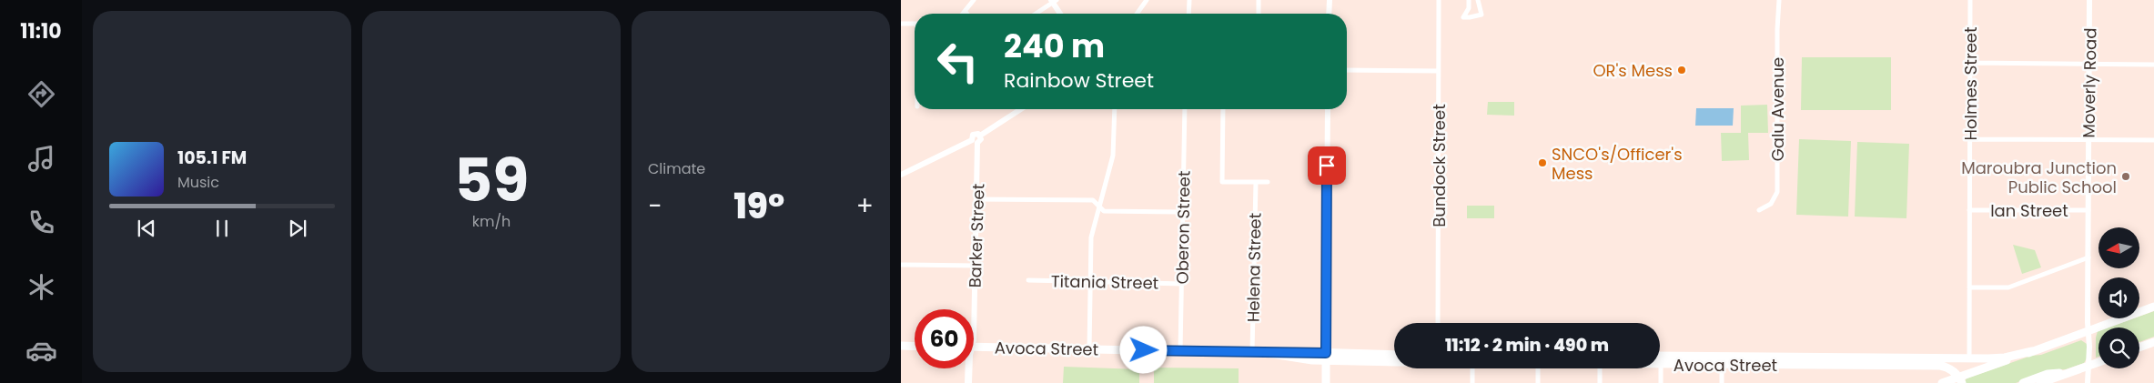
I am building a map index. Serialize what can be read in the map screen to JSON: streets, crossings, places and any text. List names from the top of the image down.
{
  "streets": {
    "main road": ["Barker Street", "Avoca Street"],
    "street": [
      "Moverly Road",
      "Holmes Street",
      "Galu Avenue",
      "Bundock Street",
      "Ian Street",
      "Oberon Street",
      "Helena Street",
      "Titania Street"
    ]
  },
  "crossings": [
    ["Moverly Road", "Ian Street"],
    ["Holmes Street", "Ian Street"],
    ["Holmes Street", "Avoca Street"],
    ["Oberon Street", "Titania Street"],
    ["Oberon Street", "Avoca Street"],
    ["Helena Street", "Avoca Street"]
  ],
  "places": ["OR's Mess", "SNCO's/Officer's Mess", "Maroubra Junction Public School"],
  "north": "left",
  "page": {
    "tabs": "11:10",
    "tile": [
      ["59", "km/h"],
      "Climate"
    ],
    "turn": ["240 m", "Rainbow Street"],
    "song": ["105.1 FM", "Music"],
    "heat": ["−", "19°", "+"],
    "limit": "60",
    "trip": "11:12 · 2 min · 490 m"
  }
}
